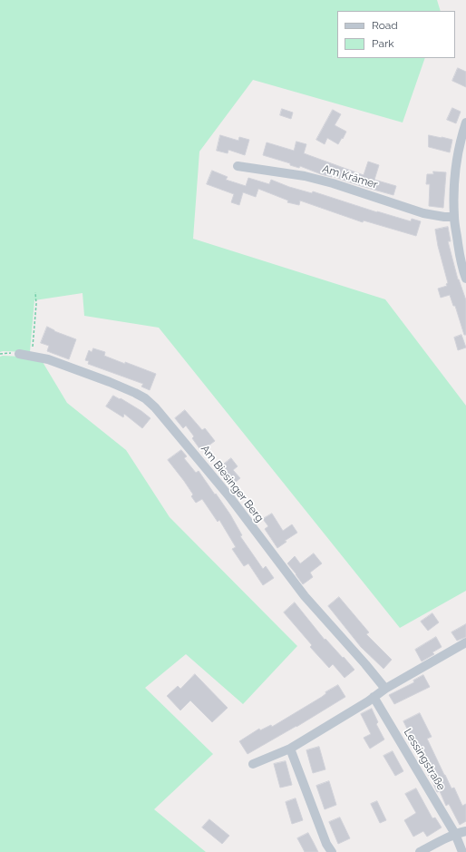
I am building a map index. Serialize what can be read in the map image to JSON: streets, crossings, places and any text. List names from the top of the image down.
{
  "streets": {
    "street": ["Am Krämer", "Am Biesinger Berg", "Lessingstraße"]
  },
  "legend": ["Road", "Park"]
}
